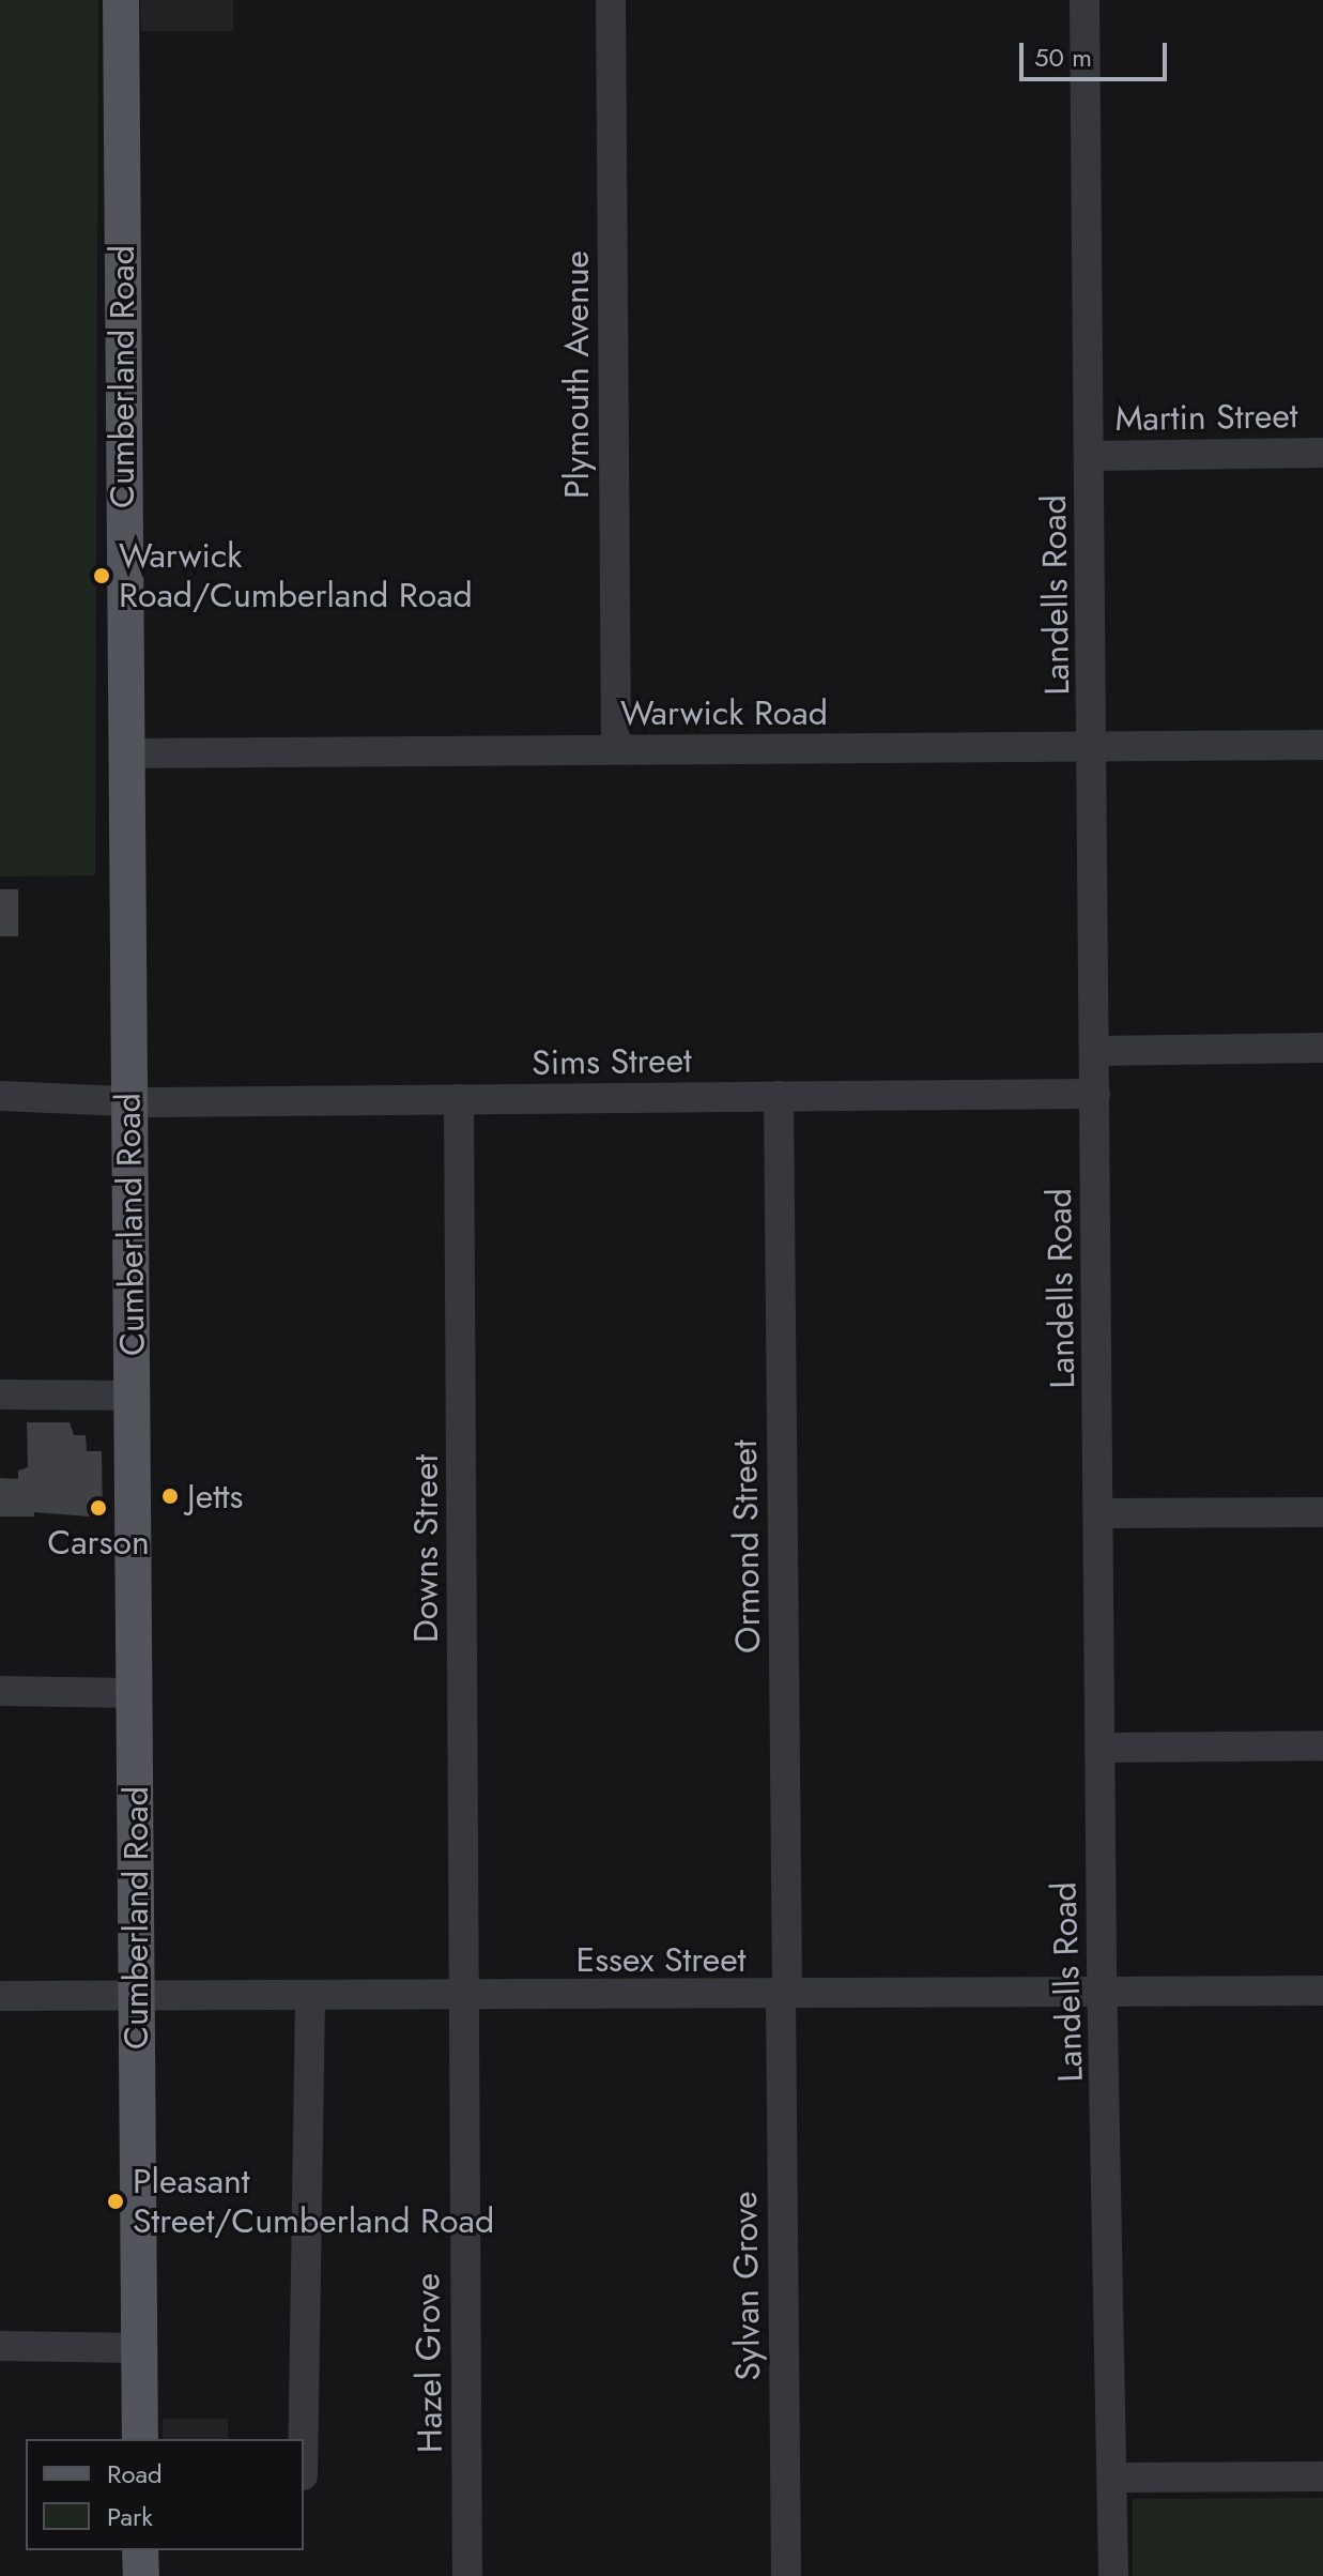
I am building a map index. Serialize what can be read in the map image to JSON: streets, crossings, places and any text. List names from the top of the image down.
{
  "streets": {
    "main road": ["Cumberland Road"],
    "street": [
      "Plymouth Avenue",
      "Martin Street",
      "Landells Road",
      "Warwick Road",
      "Sims Street",
      "Ormond Street",
      "Downs Street",
      "Essex Street",
      "Sylvan Grove",
      "Hazel Grove"
    ]
  },
  "crossings": [
    ["Plymouth Avenue", "Warwick Road"],
    ["Cumberland Road", "Warwick Road"],
    ["Cumberland Road", "Sims Street"],
    ["Cumberland Road", "Essex Street"],
    ["Martin Street", "Landells Road"],
    ["Landells Road", "Warwick Road"],
    ["Landells Road", "Sims Street"],
    ["Landells Road", "Essex Street"],
    ["Sims Street", "Ormond Street"],
    ["Sims Street", "Downs Street"],
    ["Ormond Street", "Essex Street"],
    ["Ormond Street", "Sylvan Grove"],
    ["Downs Street", "Essex Street"],
    ["Downs Street", "Hazel Grove"],
    ["Essex Street", "Sylvan Grove"],
    ["Essex Street", "Hazel Grove"]
  ],
  "places": [
    "Warwick Road/Cumberland Road",
    "Jetts",
    "Carson",
    "Pleasant Street/Cumberland Road"
  ],
  "legend": ["Road", "Park"],
  "scale_bar": "50 m"
}
